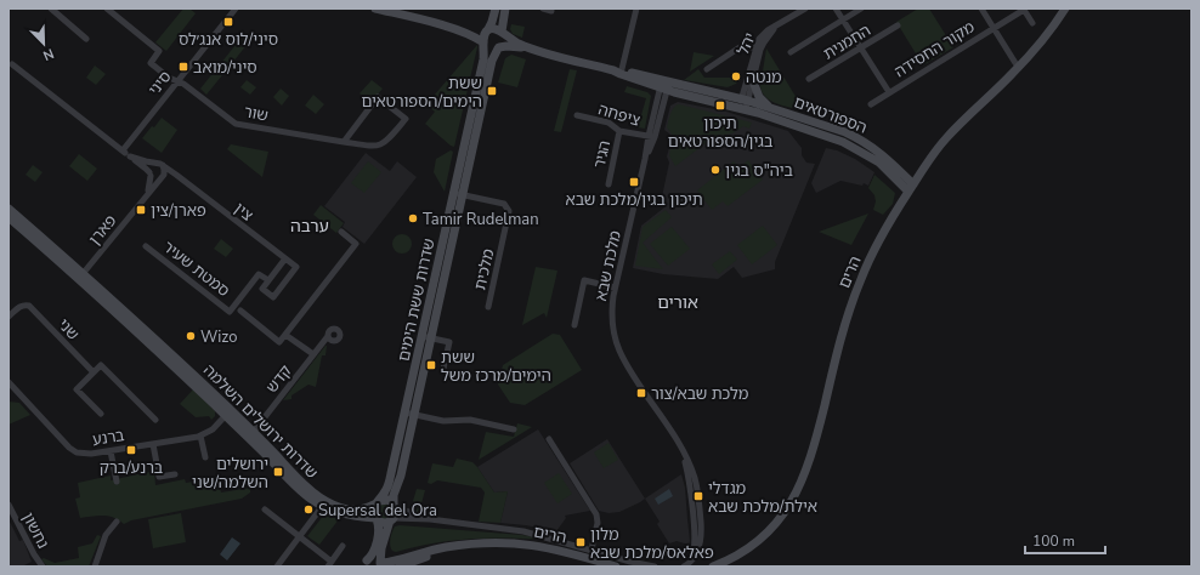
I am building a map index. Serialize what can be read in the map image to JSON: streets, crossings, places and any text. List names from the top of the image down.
{
  "streets": {
    "main road": [
      "הספורטאים",
      "הרים",
      "שדרות ששת הימים",
      "שדרות ירושלים השלמה"
    ],
    "street": [
      "החמנית",
      "יהל",
      "מקור החסידה",
      "סיני",
      "שור",
      "ציפחה",
      "הגיר",
      "צין",
      "פארן",
      "מלכת שבא",
      "סמטת שעיר",
      "מלכית",
      "שני",
      "קדש",
      "ברנע",
      "נחשון"
    ]
  },
  "crossings": [
    ["יהל", "הספורטאים"],
    ["סיני", "שור"],
    ["סיני", "צין"],
    ["ציפחה", "הגיר"],
    ["ציפחה", "מלכת שבא"],
    ["הספורטאים", "מלכת שבא"],
    ["הספורטאים", "הרים"],
    ["הספורטאים", "שדרות ששת הימים"],
    ["צין", "פארן"],
    ["צין", "סמטת שעיר"],
    ["פארן", "שדרות ירושלים השלמה"],
    ["מלכית", "שדרות ששת הימים"],
    ["שדרות ששת הימים", "שדרות ירושלים השלמה"],
    ["קדש", "שדרות ירושלים השלמה"],
    ["שדרות ירושלים השלמה", "ברנע"]
  ],
  "districts": ["ערבה", "אורים"],
  "places": {
    "transit": [
      "סיני/לוס אנג׳לס",
      "סיני/מואב",
      "ששת הימים/הספורטאים",
      "תיכון בגין/הספורטאים",
      "תיכון בגין/מלכת שבא",
      "פארן/צין",
      "ששת הימים/מרכז משל",
      "מלכת שבא/צור",
      "ברנע/ברק",
      "ירושלים השלמה/שני",
      "מגדלי אילת/מלכת שבא",
      "מלון פאלאס/מלכת שבא"
    ],
    "other": [
      "מנטה",
      "ביה\"ס בגין",
      "Tamir Rudelman",
      "Wizo",
      "Supersal del Ora"
    ]
  },
  "scale_bar": "100 m",
  "north": "bottom right"
}
